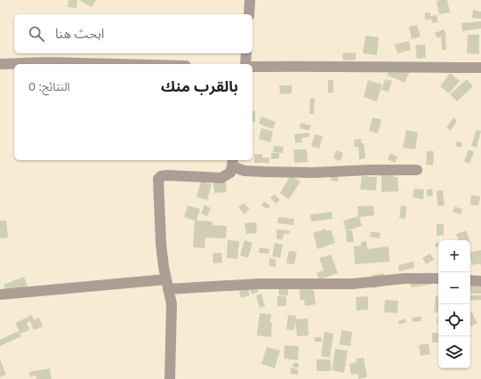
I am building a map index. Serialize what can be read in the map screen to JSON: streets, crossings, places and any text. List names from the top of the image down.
{
  "page": {
    "search": "ابحث هنا",
    "heading": ["بالقرب منك", "النتائج: 0"],
    "map_buttons": ["+", "−"]
  }
}
